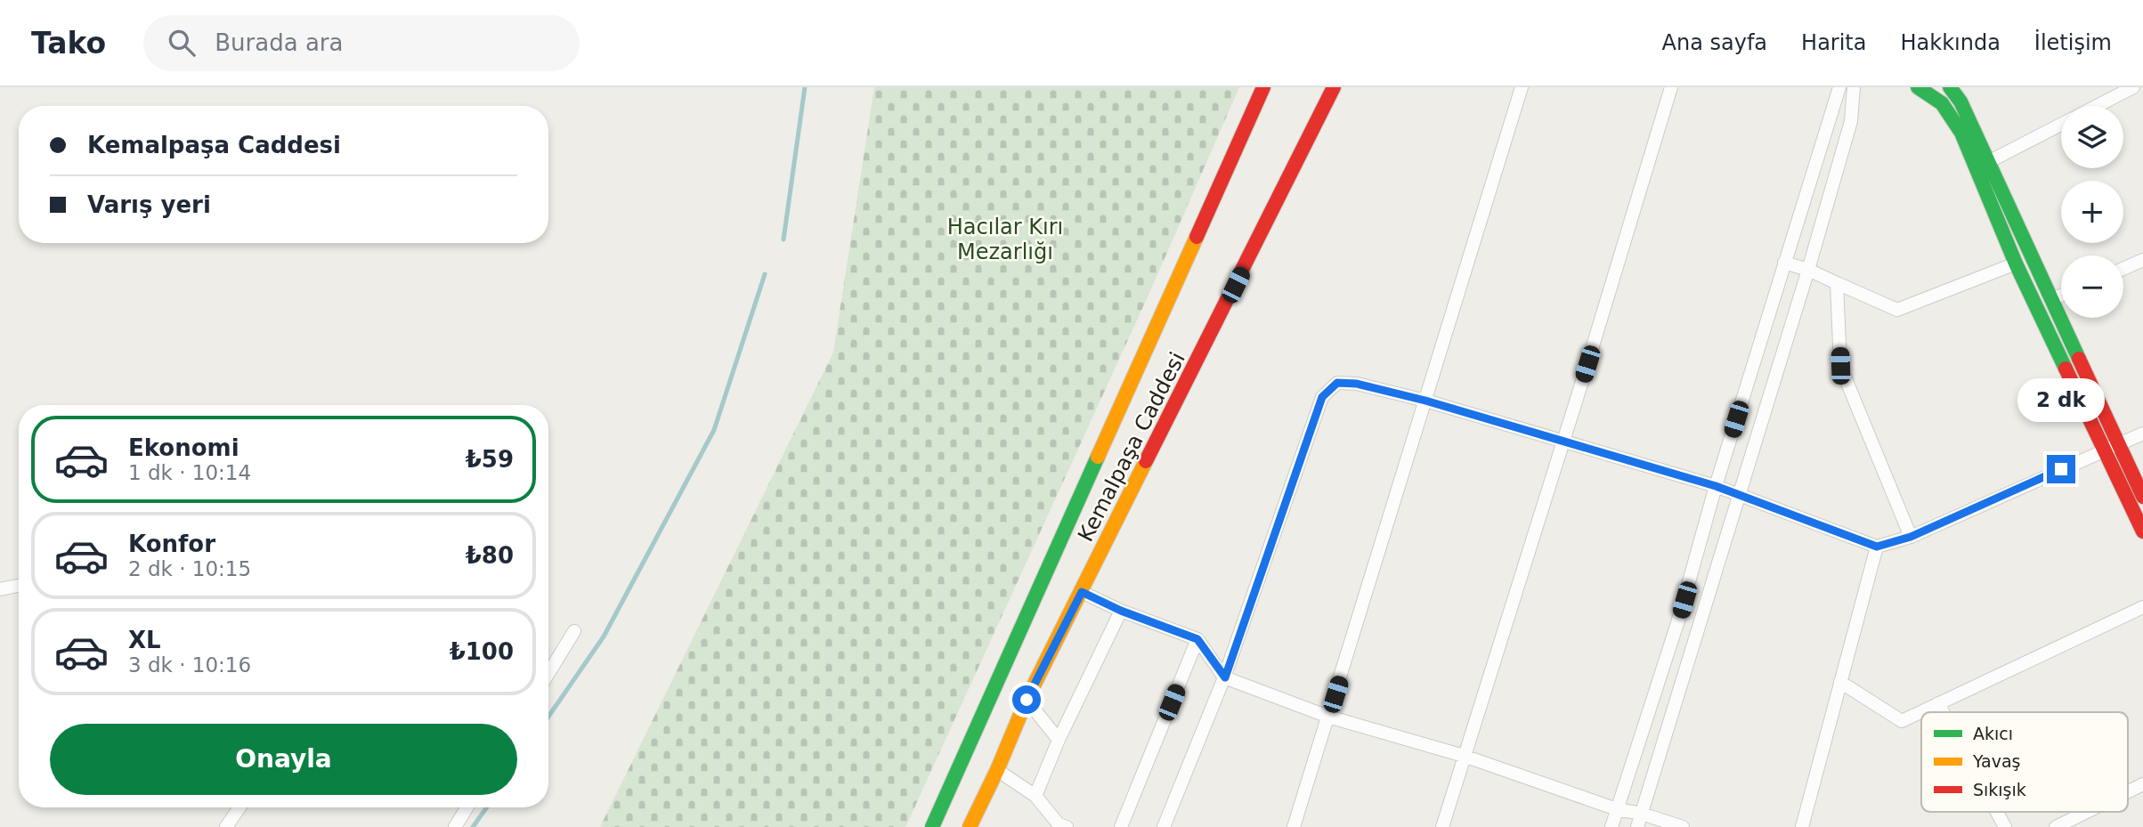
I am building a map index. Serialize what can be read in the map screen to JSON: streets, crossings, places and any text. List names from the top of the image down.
{
  "streets": {
    "main road": ["Kemalpaşa Caddesi"]
  },
  "parks": ["Hacılar Kırı Mezarlığı"],
  "legend": ["Akıcı", "Yavaş", "Sıkışık"],
  "page": {
    "header": "Tako",
    "search": "Burada ara",
    "nav": [
      "Ana sayfa",
      "Harita",
      "Hakkında",
      "İletişim"
    ],
    "map_buttons": ["+", "−"],
    "banner": ["Kemalpaşa Caddesi", "Varış yeri"],
    "bubble": "2 dk",
    "list": [
      {
        "name": "Ekonomi",
        "note": "1 dk · 10:14",
        "value": "₺59"
      },
      {
        "name": "Konfor",
        "note": "2 dk · 10:15",
        "value": "₺80"
      },
      {
        "name": "XL",
        "note": "3 dk · 10:16",
        "value": "₺100"
      }
    ],
    "buttons": "Onayla"
  }
}
